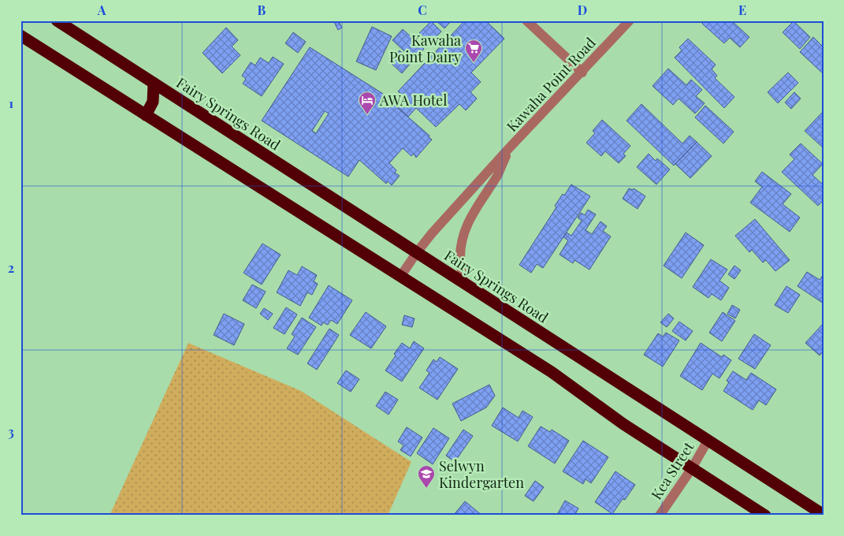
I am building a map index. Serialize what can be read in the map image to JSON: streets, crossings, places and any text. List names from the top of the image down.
{
  "streets": {
    "highway": ["Fairy Springs Road"],
    "street": ["Kawaha Point Road", "Kea Street"]
  },
  "crossings": [
    ["Kawaha Point Road", "Fairy Springs Road"],
    ["Fairy Springs Road", "Kea Street"]
  ],
  "places": {
    "supermarket": ["Kawaha Point Dairy"],
    "hotel": ["AWA Hotel"],
    "school or university": ["Selwyn Kindergarten"]
  },
  "grid": {
    "columns": [
      "A",
      "B",
      "C",
      "D",
      "E"
    ],
    "rows": ["1", "2", "3"]
  }
}
